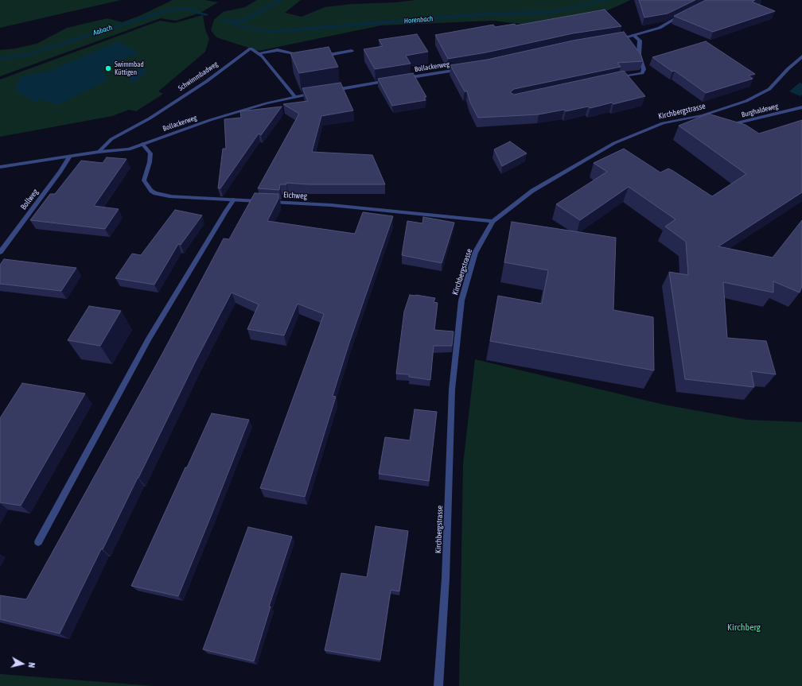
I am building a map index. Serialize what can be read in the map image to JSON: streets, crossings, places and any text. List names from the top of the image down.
{
  "streets": {
    "street": [
      "Bollackerweg",
      "Schwimmbadweg",
      "Burghaldeweg",
      "Kirchbergstrasse",
      "Eichweg",
      "Bollweg"
    ]
  },
  "crossings": [
    ["Bollackerweg", "Schwimmbadweg"],
    ["Bollackerweg", "Eichweg"],
    ["Bollackerweg", "Bollweg"],
    ["Kirchbergstrasse", "Eichweg"]
  ],
  "water": ["Horenbach", "Aabach"],
  "parks": ["Kirchberg"],
  "places": ["Swimmbad Küttigen"],
  "north": "right"
}
